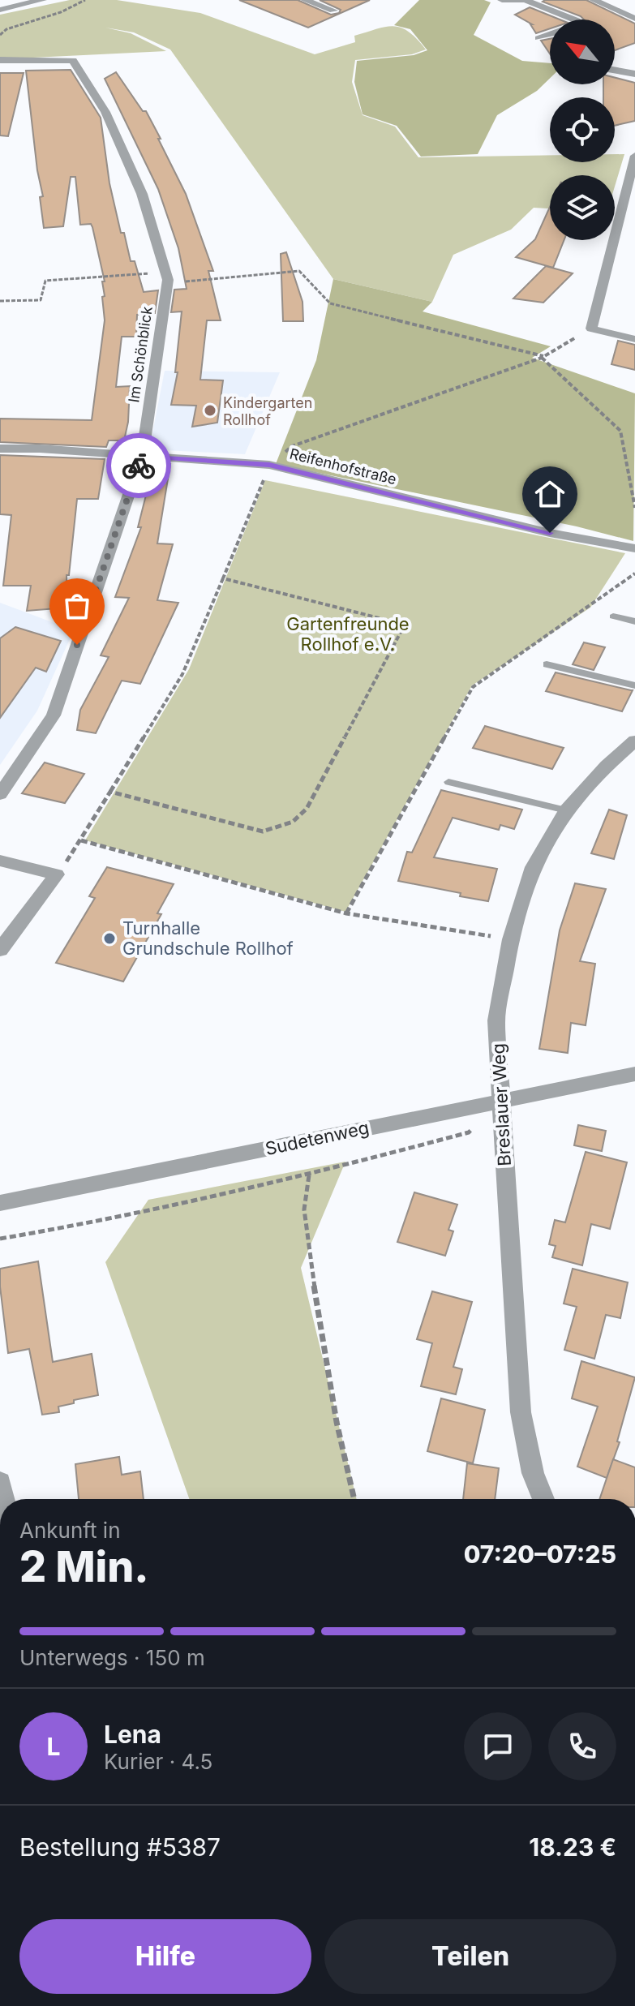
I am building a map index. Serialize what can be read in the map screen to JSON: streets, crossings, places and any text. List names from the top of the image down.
{
  "streets": {
    "street": [
      "Im Schönblick",
      "Reifenhofstraße",
      "Breslauer Weg",
      "Sudetenweg"
    ]
  },
  "crossings": [
    ["Im Schönblick", "Reifenhofstraße"],
    ["Breslauer Weg", "Sudetenweg"]
  ],
  "parks": ["Gartenfreunde Rollhof e.V."],
  "places": ["Kindergarten Rollhof", "Turnhalle Grundschule Rollhof"],
  "north": "top left",
  "page": {
    "heading": ["2 Min.", "Ankunft in", "07:20–07:25"],
    "panel": [
      "Lena",
      "Kurier · 4.5",
      "Bestellung #5387",
      "18.23 €"
    ],
    "bar": "Unterwegs · 150 m",
    "round": "L",
    "buttons": ["Hilfe", "Teilen"]
  }
}
